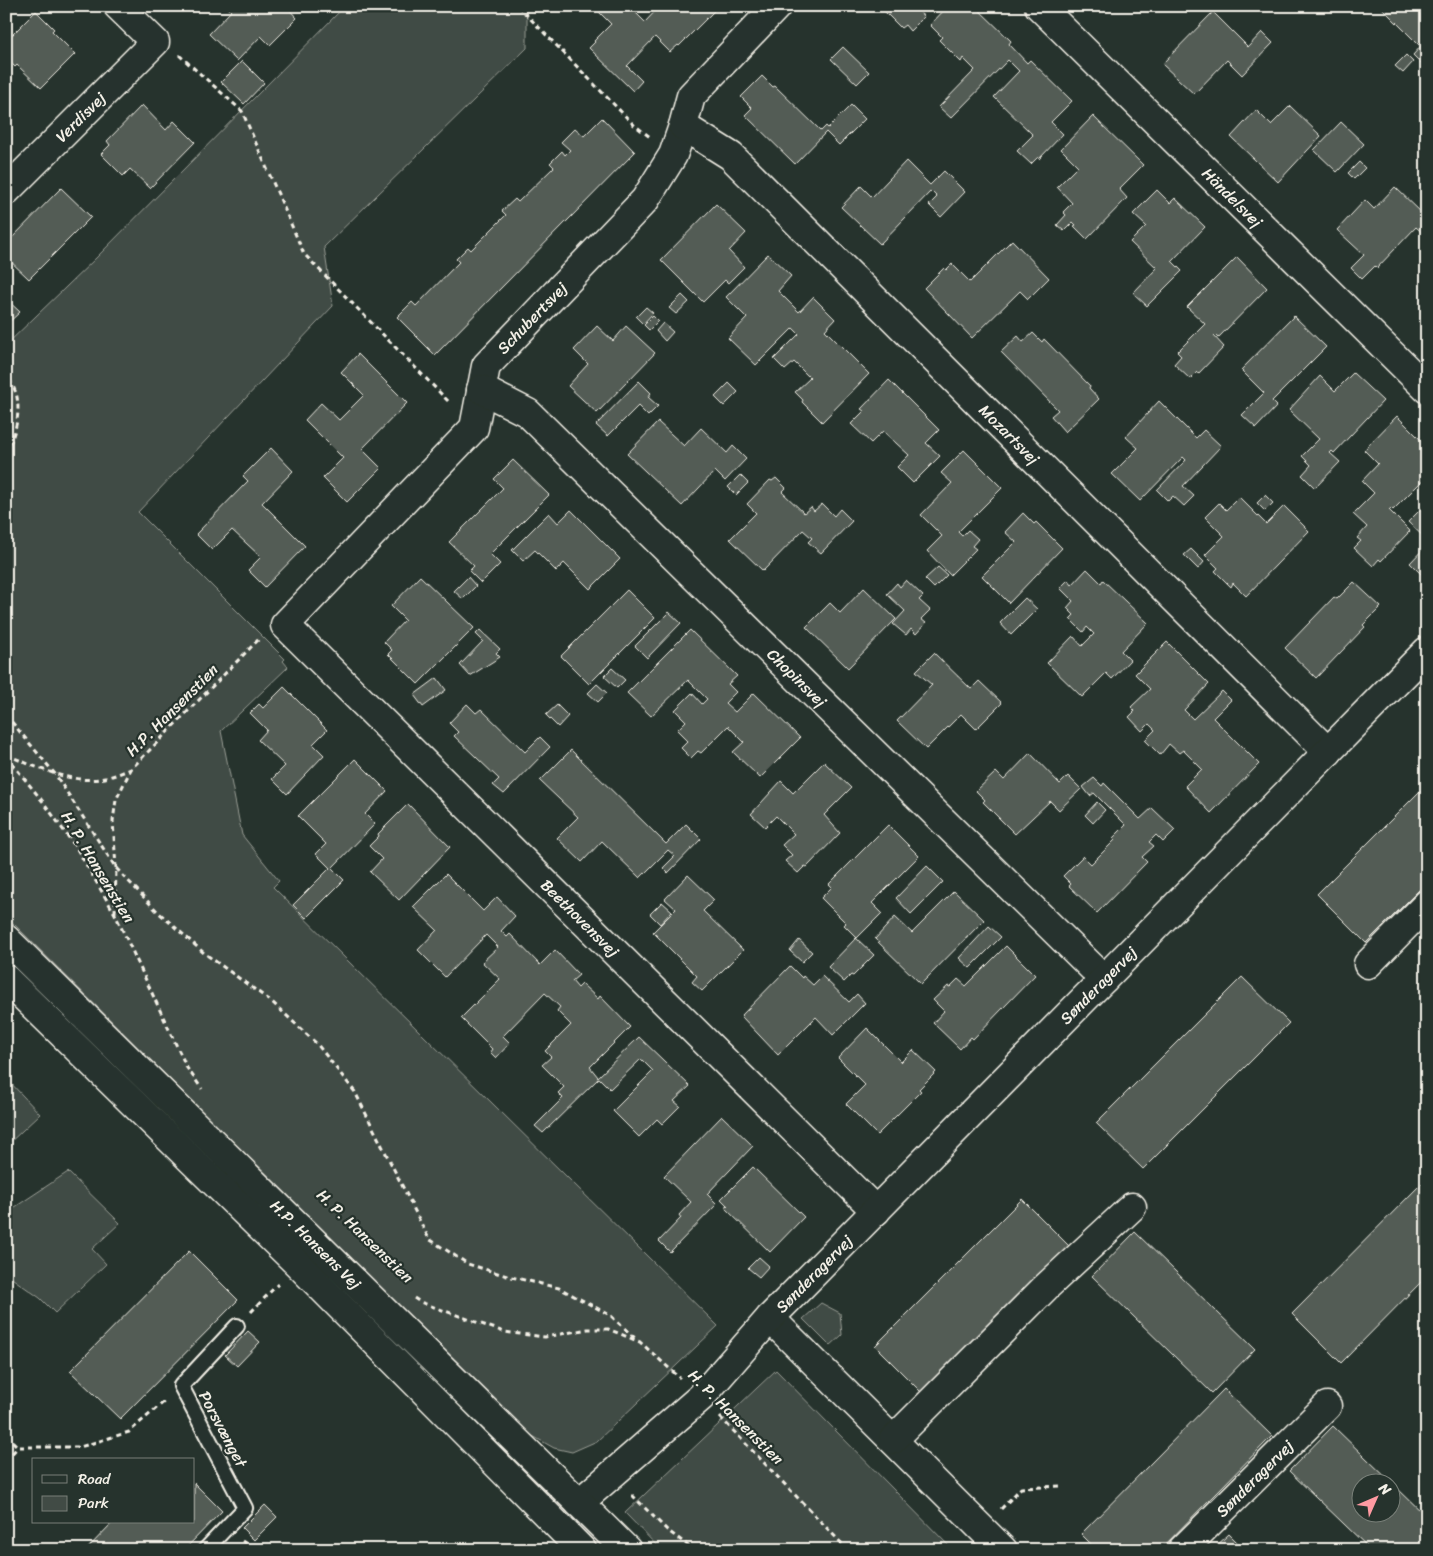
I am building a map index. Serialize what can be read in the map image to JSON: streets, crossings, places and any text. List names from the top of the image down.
{
  "streets": {
    "street": [
      "Verdisvej",
      "Händelsvej",
      "Schubertsvej",
      "Mozartsvej",
      "Chopinsvej",
      "Beethovensvej",
      "Sønderagervej",
      "H.P. Hansens Vej"
    ],
    "lane": ["Porsvænget"],
    "path": ["H.P. Hansenstien", "H. P. Hansenstien"]
  },
  "crossings": [
    ["Schubertsvej", "Mozartsvej"],
    ["Schubertsvej", "Chopinsvej"],
    ["Mozartsvej", "Sønderagervej"],
    ["Chopinsvej", "Sønderagervej"],
    ["H.P. Hansenstien", "H. P. Hansenstien"],
    ["H.P. Hansenstien", "Beethovensvej"],
    ["H. P. Hansenstien", "Sønderagervej"],
    ["Beethovensvej", "Sønderagervej"],
    ["Sønderagervej", "H.P. Hansens Vej"]
  ],
  "legend": ["Road", "Park"],
  "north": "top right"
}
